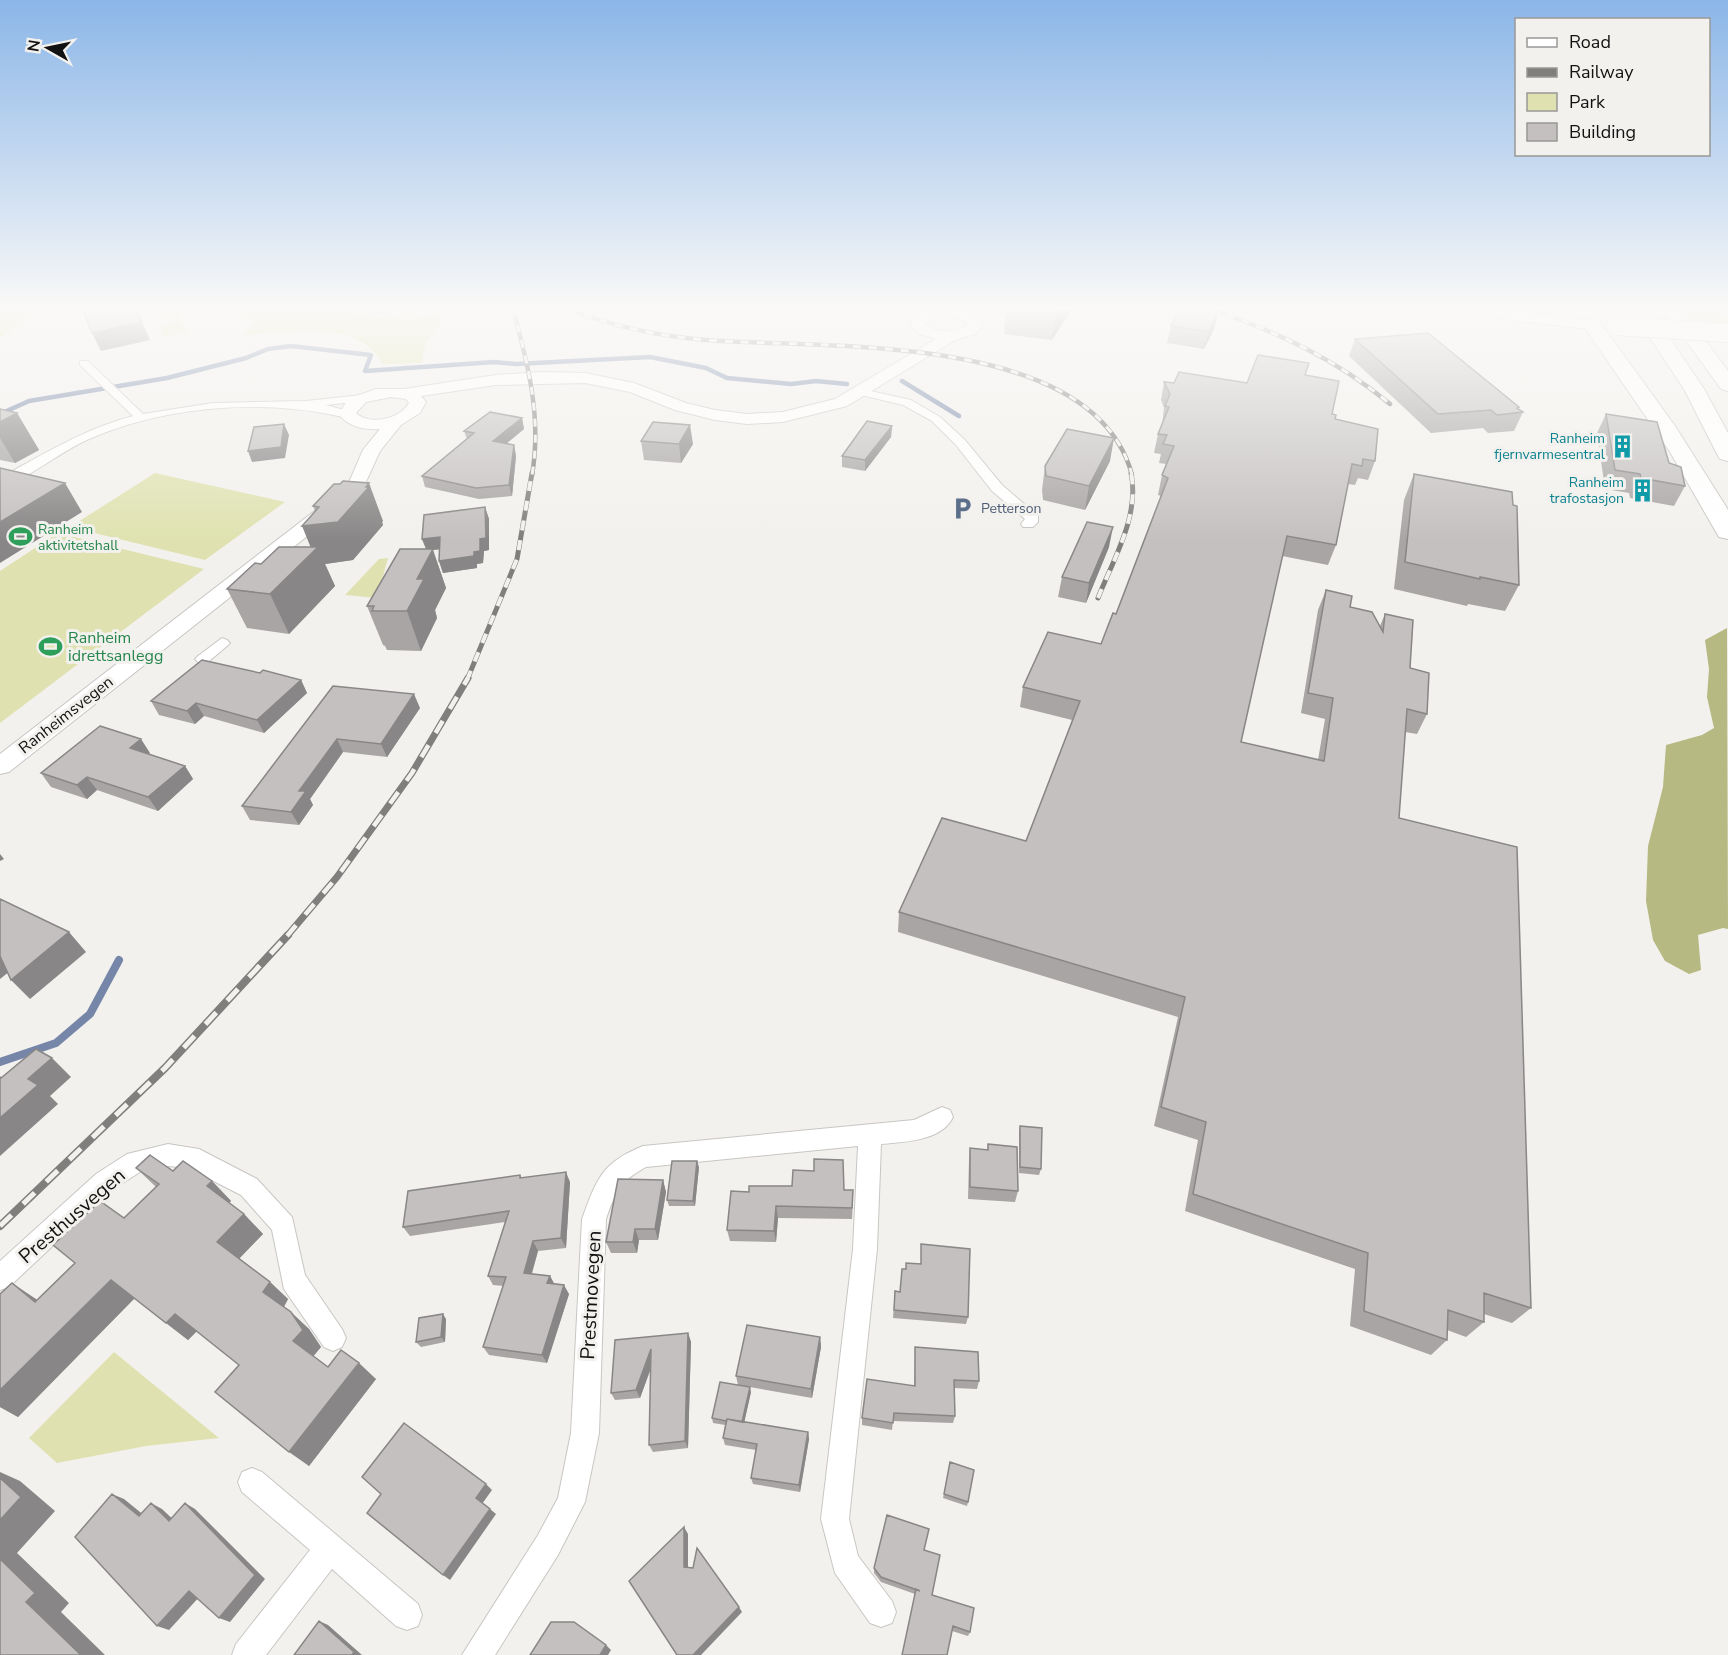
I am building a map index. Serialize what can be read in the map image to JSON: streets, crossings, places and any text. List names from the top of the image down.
{
  "streets": {
    "street": ["Ranheimsvegen", "Presthusvegen", "Prestmovegen"]
  },
  "places": {
    "building": ["Ranheim fjernvarmesentral", "Ranheim trafostasjon"],
    "parking": ["Petterson"],
    "sports": ["Ranheim aktivitetshall", "Ranheim idrettsanlegg"]
  },
  "legend": [
    "Road",
    "Railway",
    "Park",
    "Building"
  ],
  "north": "left"
}
